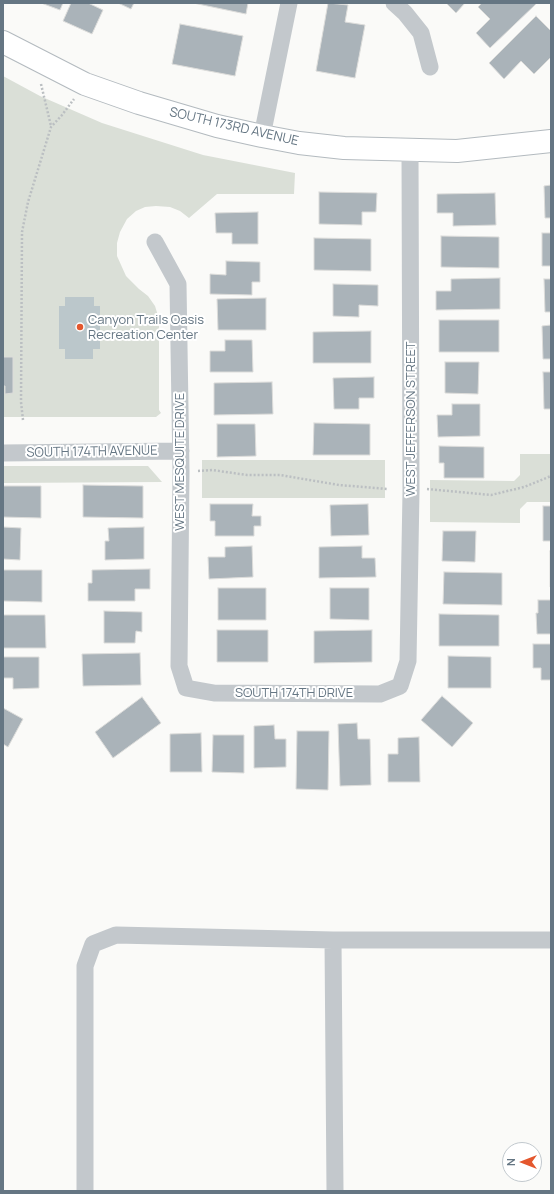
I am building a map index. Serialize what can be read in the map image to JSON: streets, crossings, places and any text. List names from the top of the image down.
{
  "streets": {
    "street": [
      "SOUTH 173RD AVENUE",
      "WEST JEFFERSON STREET",
      "SOUTH 174TH AVENUE",
      "WEST MESQUITE DRIVE",
      "SOUTH 174TH DRIVE"
    ]
  },
  "crossings": [
    ["SOUTH 173RD AVENUE", "WEST JEFFERSON STREET"],
    ["WEST JEFFERSON STREET", "SOUTH 174TH DRIVE"],
    ["SOUTH 174TH AVENUE", "WEST MESQUITE DRIVE"],
    ["WEST MESQUITE DRIVE", "SOUTH 174TH DRIVE"]
  ],
  "places": ["Canyon Trails Oasis Recreation Center"],
  "north": "left"
}
